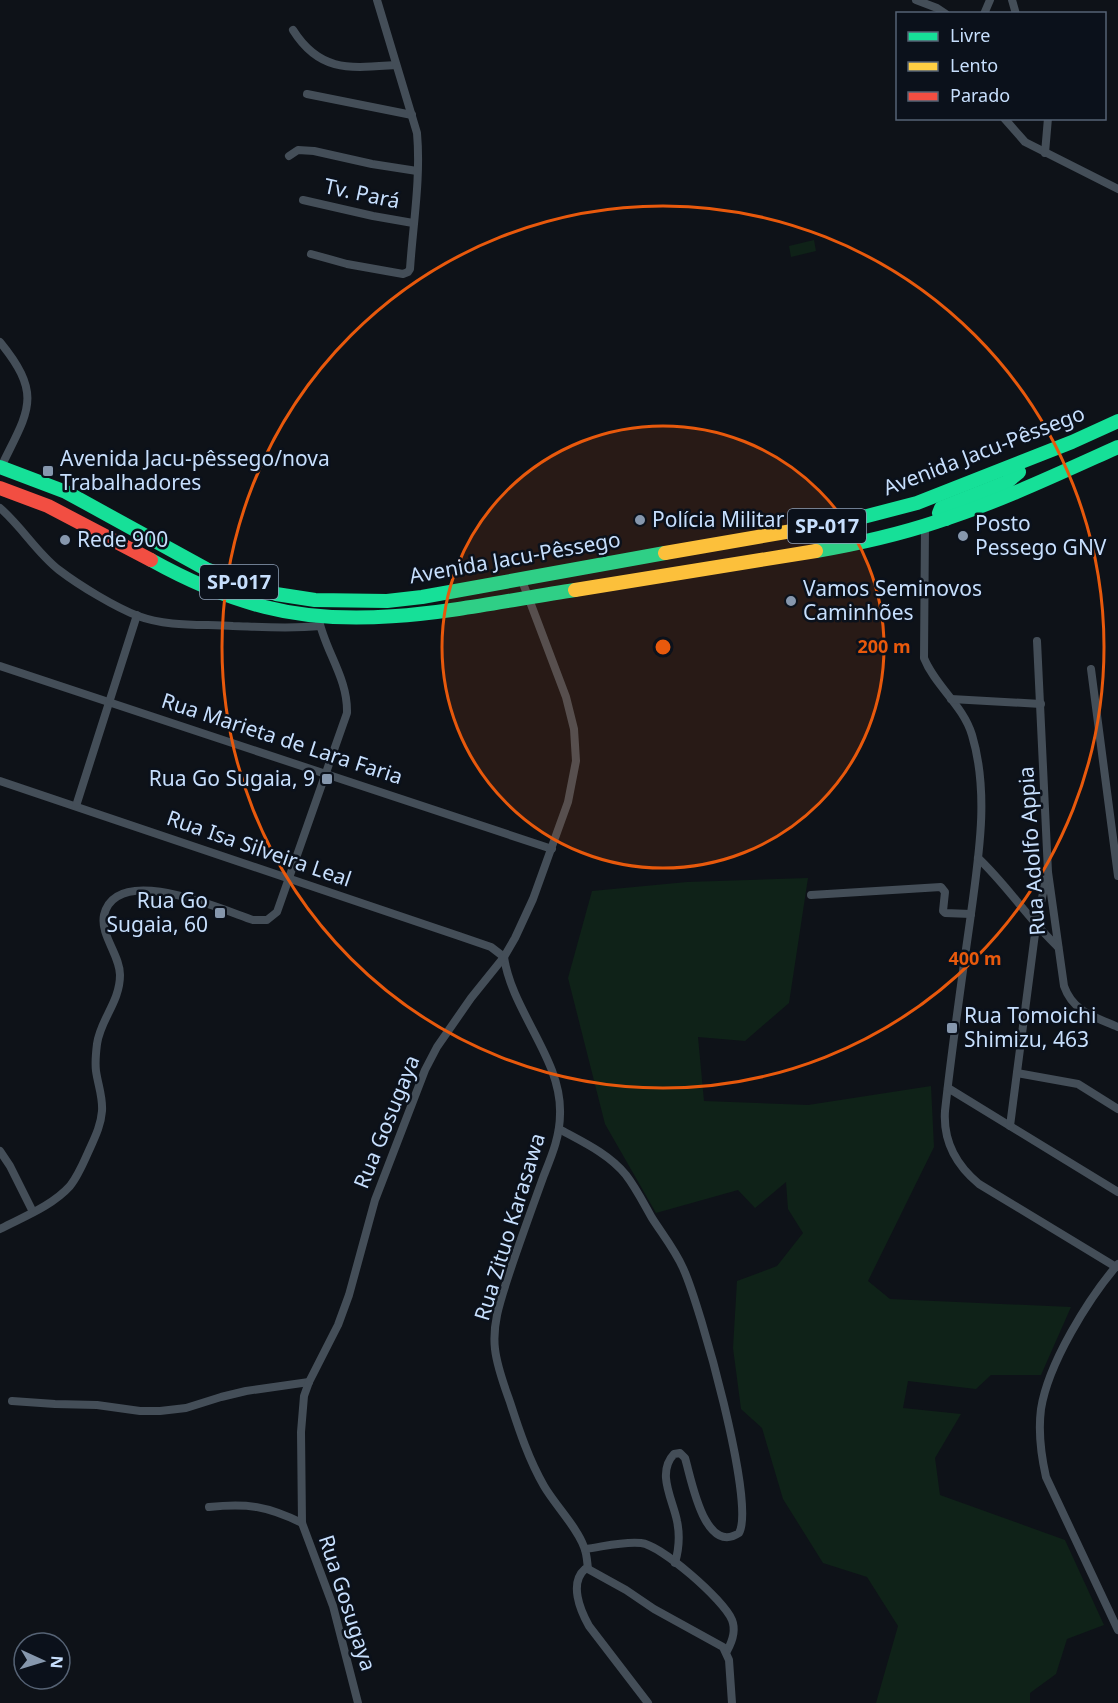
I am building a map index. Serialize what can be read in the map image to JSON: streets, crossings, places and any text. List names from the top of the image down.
{
  "streets": {
    "highway": ["Avenida Jacu-Pêssego", "SP-017"],
    "street": [
      "Tv. Pará",
      "Rua Marieta de Lara Faria",
      "Rua Isa Silveira Leal",
      "Rua Adolfo Appia",
      "Rua Gosugaya",
      "Rua Zituo Karasawa"
    ]
  },
  "crossings": [
    ["Avenida Jacu-Pêssego", "Rua Gosugaya"],
    ["Rua Marieta de Lara Faria", "Rua Gosugaya"],
    ["Rua Isa Silveira Leal", "Rua Gosugaya"],
    ["Rua Isa Silveira Leal", "Rua Zituo Karasawa"],
    ["Rua Gosugaya", "Rua Zituo Karasawa"]
  ],
  "places": {
    "transit": [
      "Avenida Jacu-pêssego/nova Trabalhadores",
      "Rua Go Sugaia, 9",
      "Rua Go Sugaia, 60",
      "Rua Tomoichi Shimizu, 463"
    ],
    "other": [
      "Polícia Militar",
      "Posto Pessego GNV",
      "Rede 900",
      "Vamos Seminovos Caminhões"
    ]
  },
  "legend": ["Livre", "Lento", "Parado"],
  "north": "right",
  "rings": ["200 m", "400 m"]
}
